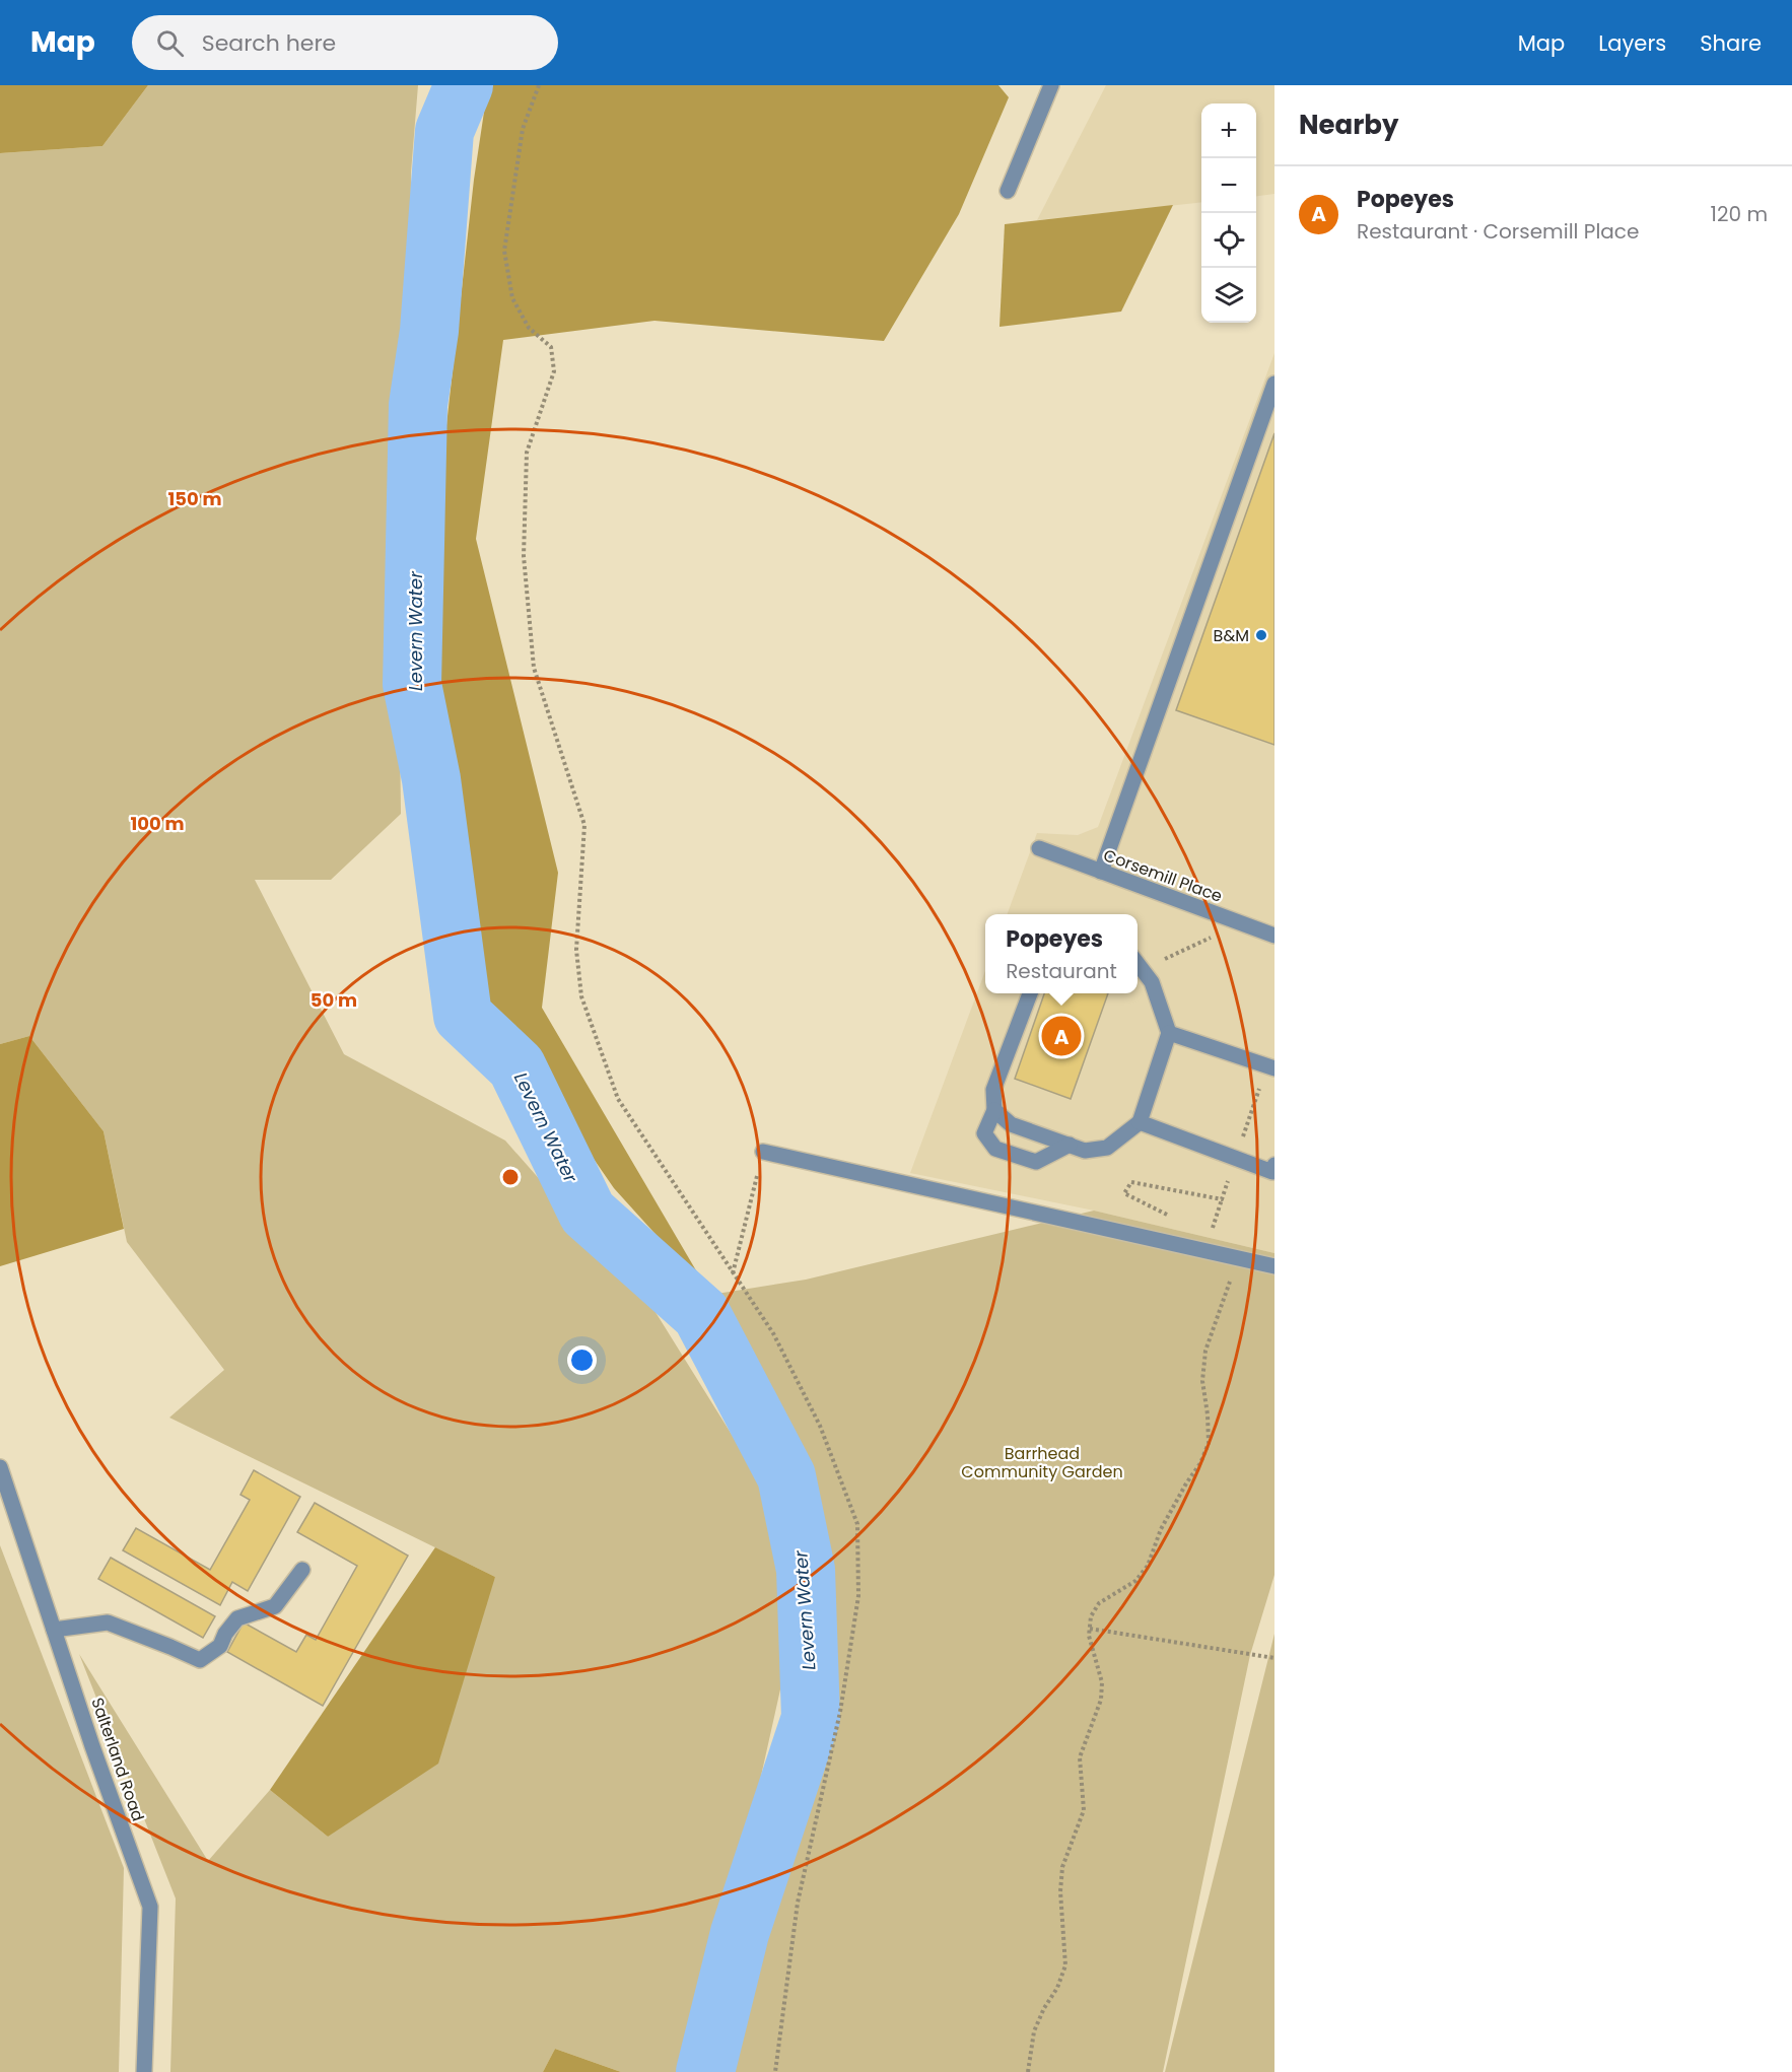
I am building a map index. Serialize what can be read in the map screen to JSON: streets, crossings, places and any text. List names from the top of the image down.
{
  "streets": {
    "street": ["Corsemill Place", "Salterland Road"]
  },
  "water": ["Levern Water"],
  "parks": ["Barrhead Community Garden"],
  "places": ["B&M"],
  "page": {
    "header": "Map",
    "search": "Search here",
    "nav": ["Map", "Layers", "Share"],
    "heading": "Nearby",
    "map_buttons": ["+", "−"],
    "list": [
      {
        "mark": "A",
        "name": "Popeyes",
        "note": "Restaurant · Corsemill Place",
        "value": "120 m"
      }
    ],
    "popup": ["Popeyes", "Restaurant"],
    "pins": "A"
  },
  "rings": ["150 m", "100 m", "50 m"]
}
